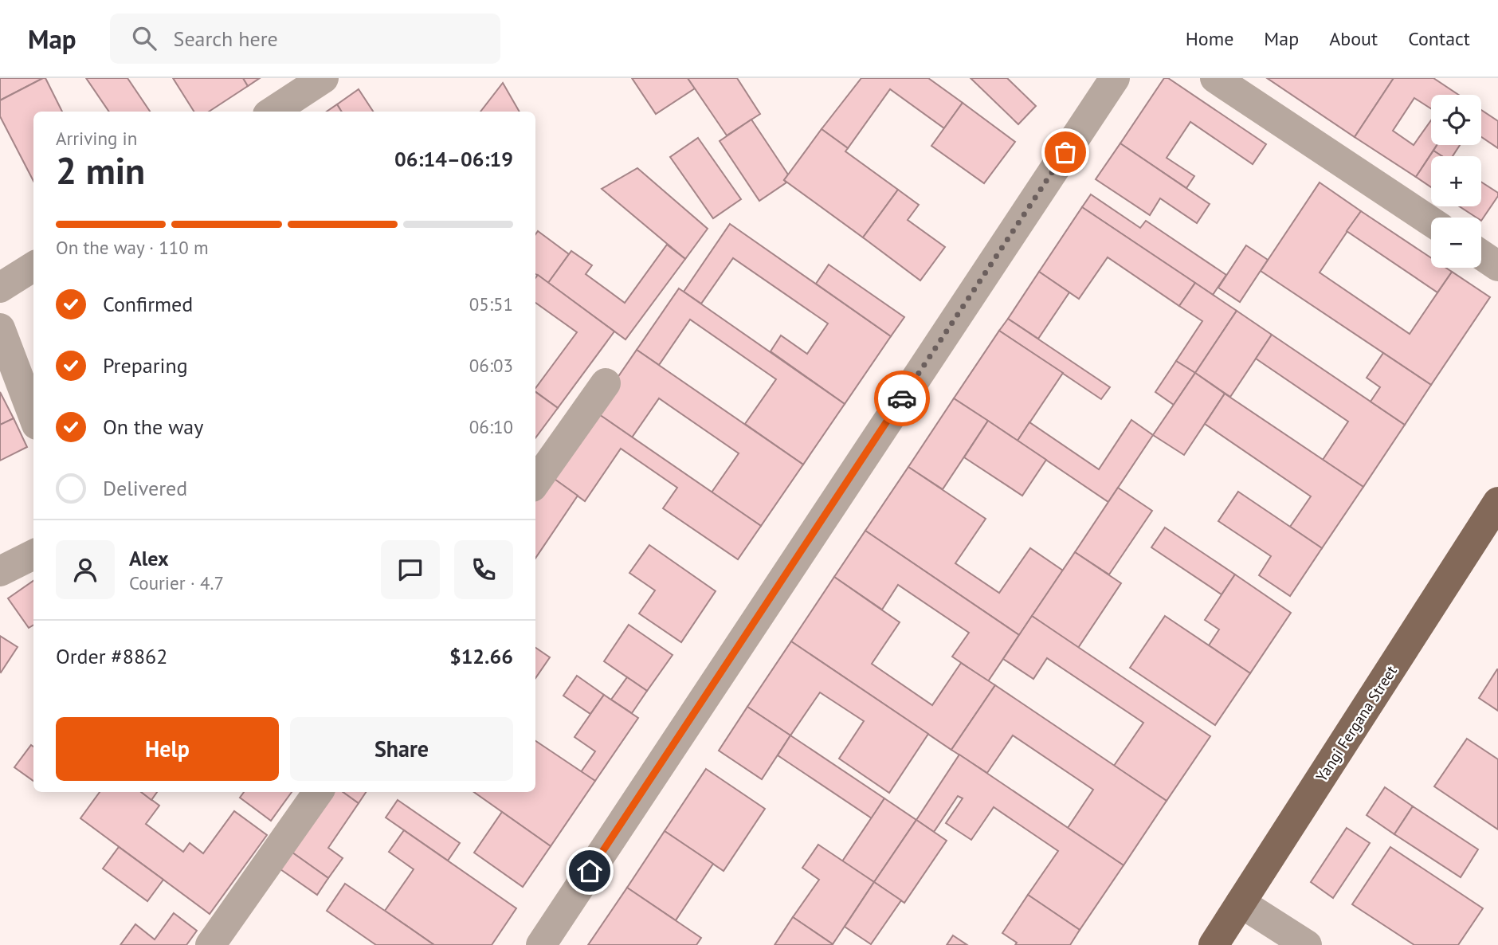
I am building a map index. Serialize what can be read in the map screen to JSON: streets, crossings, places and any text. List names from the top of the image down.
{
  "streets": {
    "main road": ["Yangi Fergana Street"]
  },
  "page": {
    "header": "Map",
    "search": "Search here",
    "nav": [
      "Home",
      "Map",
      "About",
      "Contact"
    ],
    "map_buttons": ["+", "−"],
    "heading": ["2 min", "Arriving in", "06:14–06:19"],
    "panel": [
      "Alex",
      "Courier · 4.7",
      "Order #8862",
      "$12.66"
    ],
    "bar": "On the way · 110 m",
    "list": [
      ["Confirmed", "05:51"],
      ["Preparing", "06:03"],
      ["On the way", "06:10"],
      "Delivered"
    ],
    "buttons": ["Help", "Share"]
  }
}
